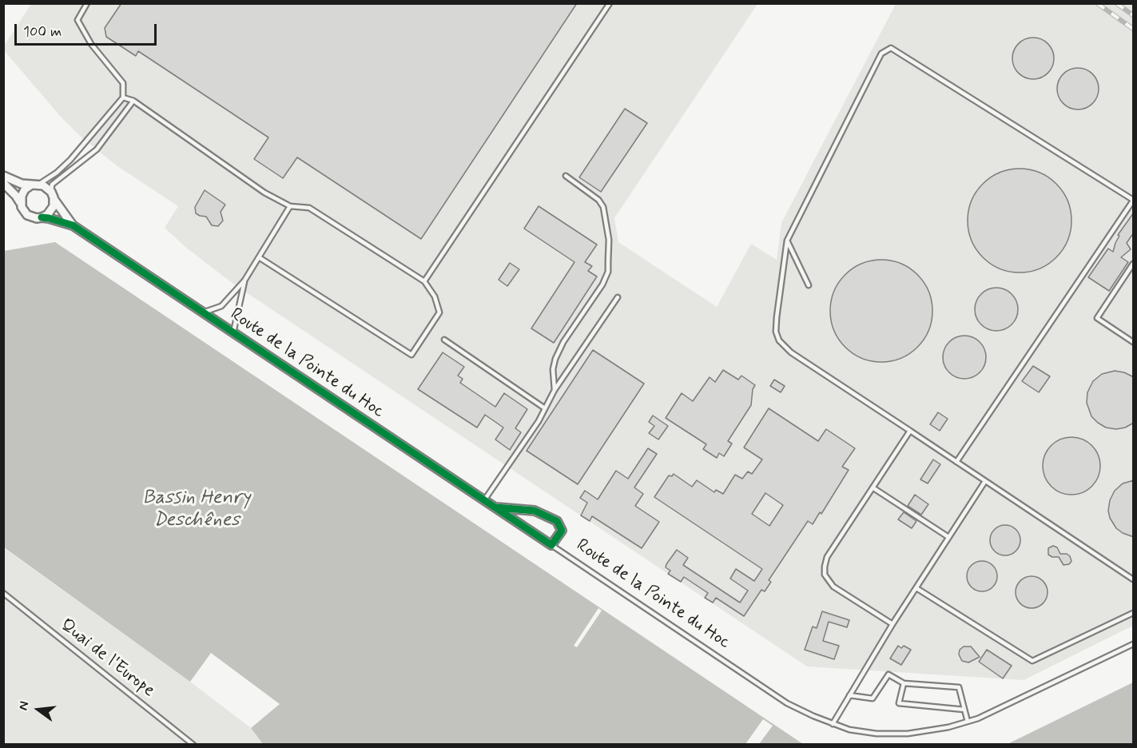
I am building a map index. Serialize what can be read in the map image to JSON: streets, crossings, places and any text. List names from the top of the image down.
{
  "streets": {
    "street": ["Route de la Pointe du Hoc"],
    "lane": ["Quai de l'Europe"]
  },
  "water": ["Bassin Henry Deschênes"],
  "scale_bar": "100 m",
  "north": "left"
}
